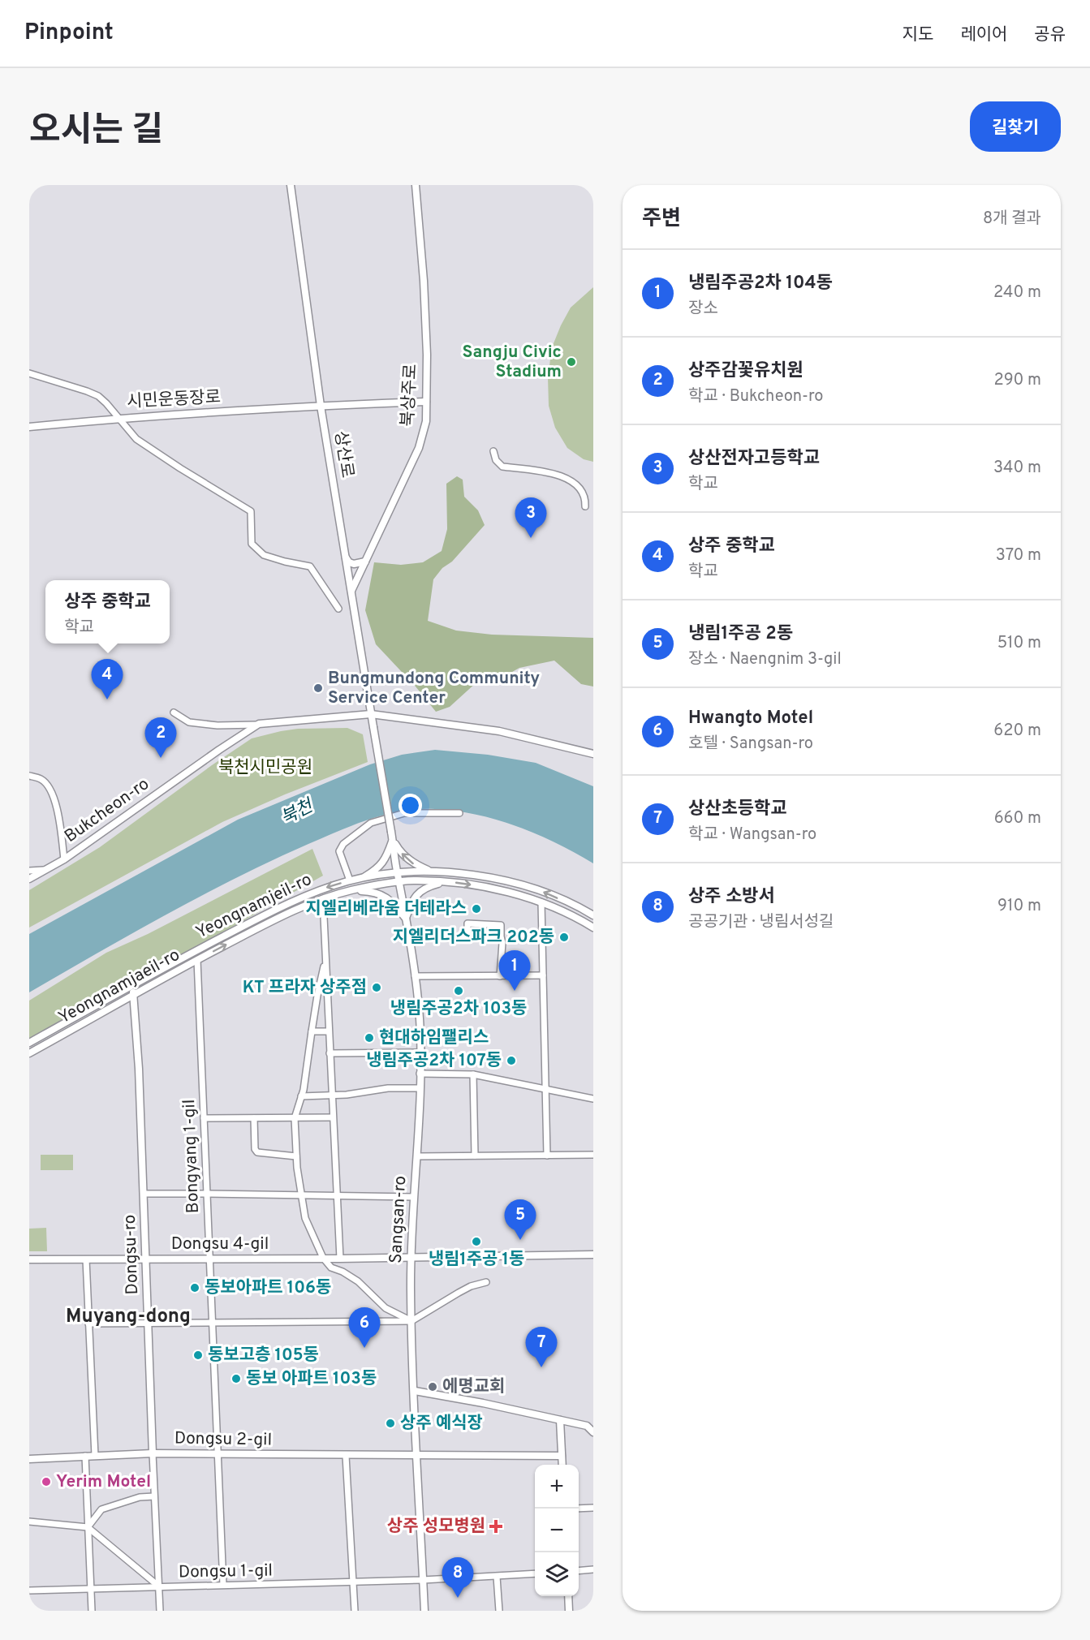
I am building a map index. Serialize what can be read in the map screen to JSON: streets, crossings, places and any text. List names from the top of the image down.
{
  "streets": {
    "street": [
      "북상주로",
      "시민운동장로",
      "상산로",
      "Bukcheon-ro",
      "Yeongnamjeil-ro",
      "Yeongnamjaeil-ro",
      "Bongyang 1-gil",
      "Sangsan-ro",
      "Dongsu 4-gil",
      "Dongsu-ro",
      "Dongsu 2-gil",
      "Dongsu 1-gil"
    ]
  },
  "crossings": [
    ["북상주로", "시민운동장로"],
    ["북상주로", "상산로"],
    ["시민운동장로", "상산로"],
    ["상산로", "Bukcheon-ro"],
    ["상산로", "Sangsan-ro"],
    ["Yeongnamjeil-ro", "Sangsan-ro"],
    ["Yeongnamjeil-ro", "Dongsu-ro"],
    ["Yeongnamjaeil-ro", "Bongyang 1-gil"],
    ["Yeongnamjaeil-ro", "Sangsan-ro"],
    ["Yeongnamjaeil-ro", "Dongsu-ro"],
    ["Bongyang 1-gil", "Dongsu 4-gil"],
    ["Bongyang 1-gil", "Dongsu 2-gil"],
    ["Bongyang 1-gil", "Dongsu 1-gil"],
    ["Sangsan-ro", "Dongsu 4-gil"],
    ["Sangsan-ro", "Dongsu 2-gil"],
    ["Sangsan-ro", "Dongsu 1-gil"],
    ["Dongsu 4-gil", "Dongsu-ro"],
    ["Dongsu-ro", "Dongsu 2-gil"],
    ["Dongsu-ro", "Dongsu 1-gil"]
  ],
  "one_way": ["Yeongnamjeil-ro", "Yeongnamjaeil-ro"],
  "districts": ["Muyang-dong"],
  "water": ["북천"],
  "parks": ["북천시민공원"],
  "places": {
    "other": [
      "Sangju Civic Stadium",
      "Bungmundong Community Service Center",
      "지엘리베라움 더테라스",
      "지엘리더스파크 202동",
      "KT 프라자 상주점",
      "냉림주공2차 103동",
      "현대하임팰리스",
      "냉림주공2차 107동",
      "냉림1주공 1동",
      "동보아파트 106동",
      "동보고층 105동",
      "동보 아파트 103동",
      "에명교회",
      "상주 예식장",
      "Yerim Motel"
    ],
    "health": ["상주 성모병원"]
  },
  "page": {
    "header": "Pinpoint",
    "nav": ["지도", "레이어", "공유"],
    "title": "오시는 길",
    "buttons": "길찾기",
    "heading": ["주변", "8개 결과"],
    "list": [
      {
        "mark": "1",
        "name": "냉림주공2차 104동",
        "note": "장소",
        "value": "240 m"
      },
      {
        "mark": "2",
        "name": "상주감꽃유치원",
        "note": "학교 · Bukcheon-ro",
        "value": "290 m"
      },
      {
        "mark": "3",
        "name": "상산전자고등학교",
        "note": "학교",
        "value": "340 m"
      },
      {
        "mark": "4",
        "name": "상주 중학교",
        "note": "학교",
        "value": "370 m"
      },
      {
        "mark": "5",
        "name": "냉림1주공 2동",
        "note": "장소 · Naengnim 3-gil",
        "value": "510 m"
      },
      {
        "mark": "6",
        "name": "Hwangto Motel",
        "note": "호텔 · Sangsan-ro",
        "value": "620 m"
      },
      {
        "mark": "7",
        "name": "상산초등학교",
        "note": "학교 · Wangsan-ro",
        "value": "660 m"
      },
      {
        "mark": "8",
        "name": "상주 소방서",
        "note": "공공기관 · 냉림서성길",
        "value": "910 m"
      }
    ],
    "pins": [
      "3",
      "4",
      "2",
      "1",
      "5",
      "6",
      "7",
      "8"
    ],
    "popup": ["상주 중학교", "학교"],
    "map_buttons": ["+", "−"]
  }
}
